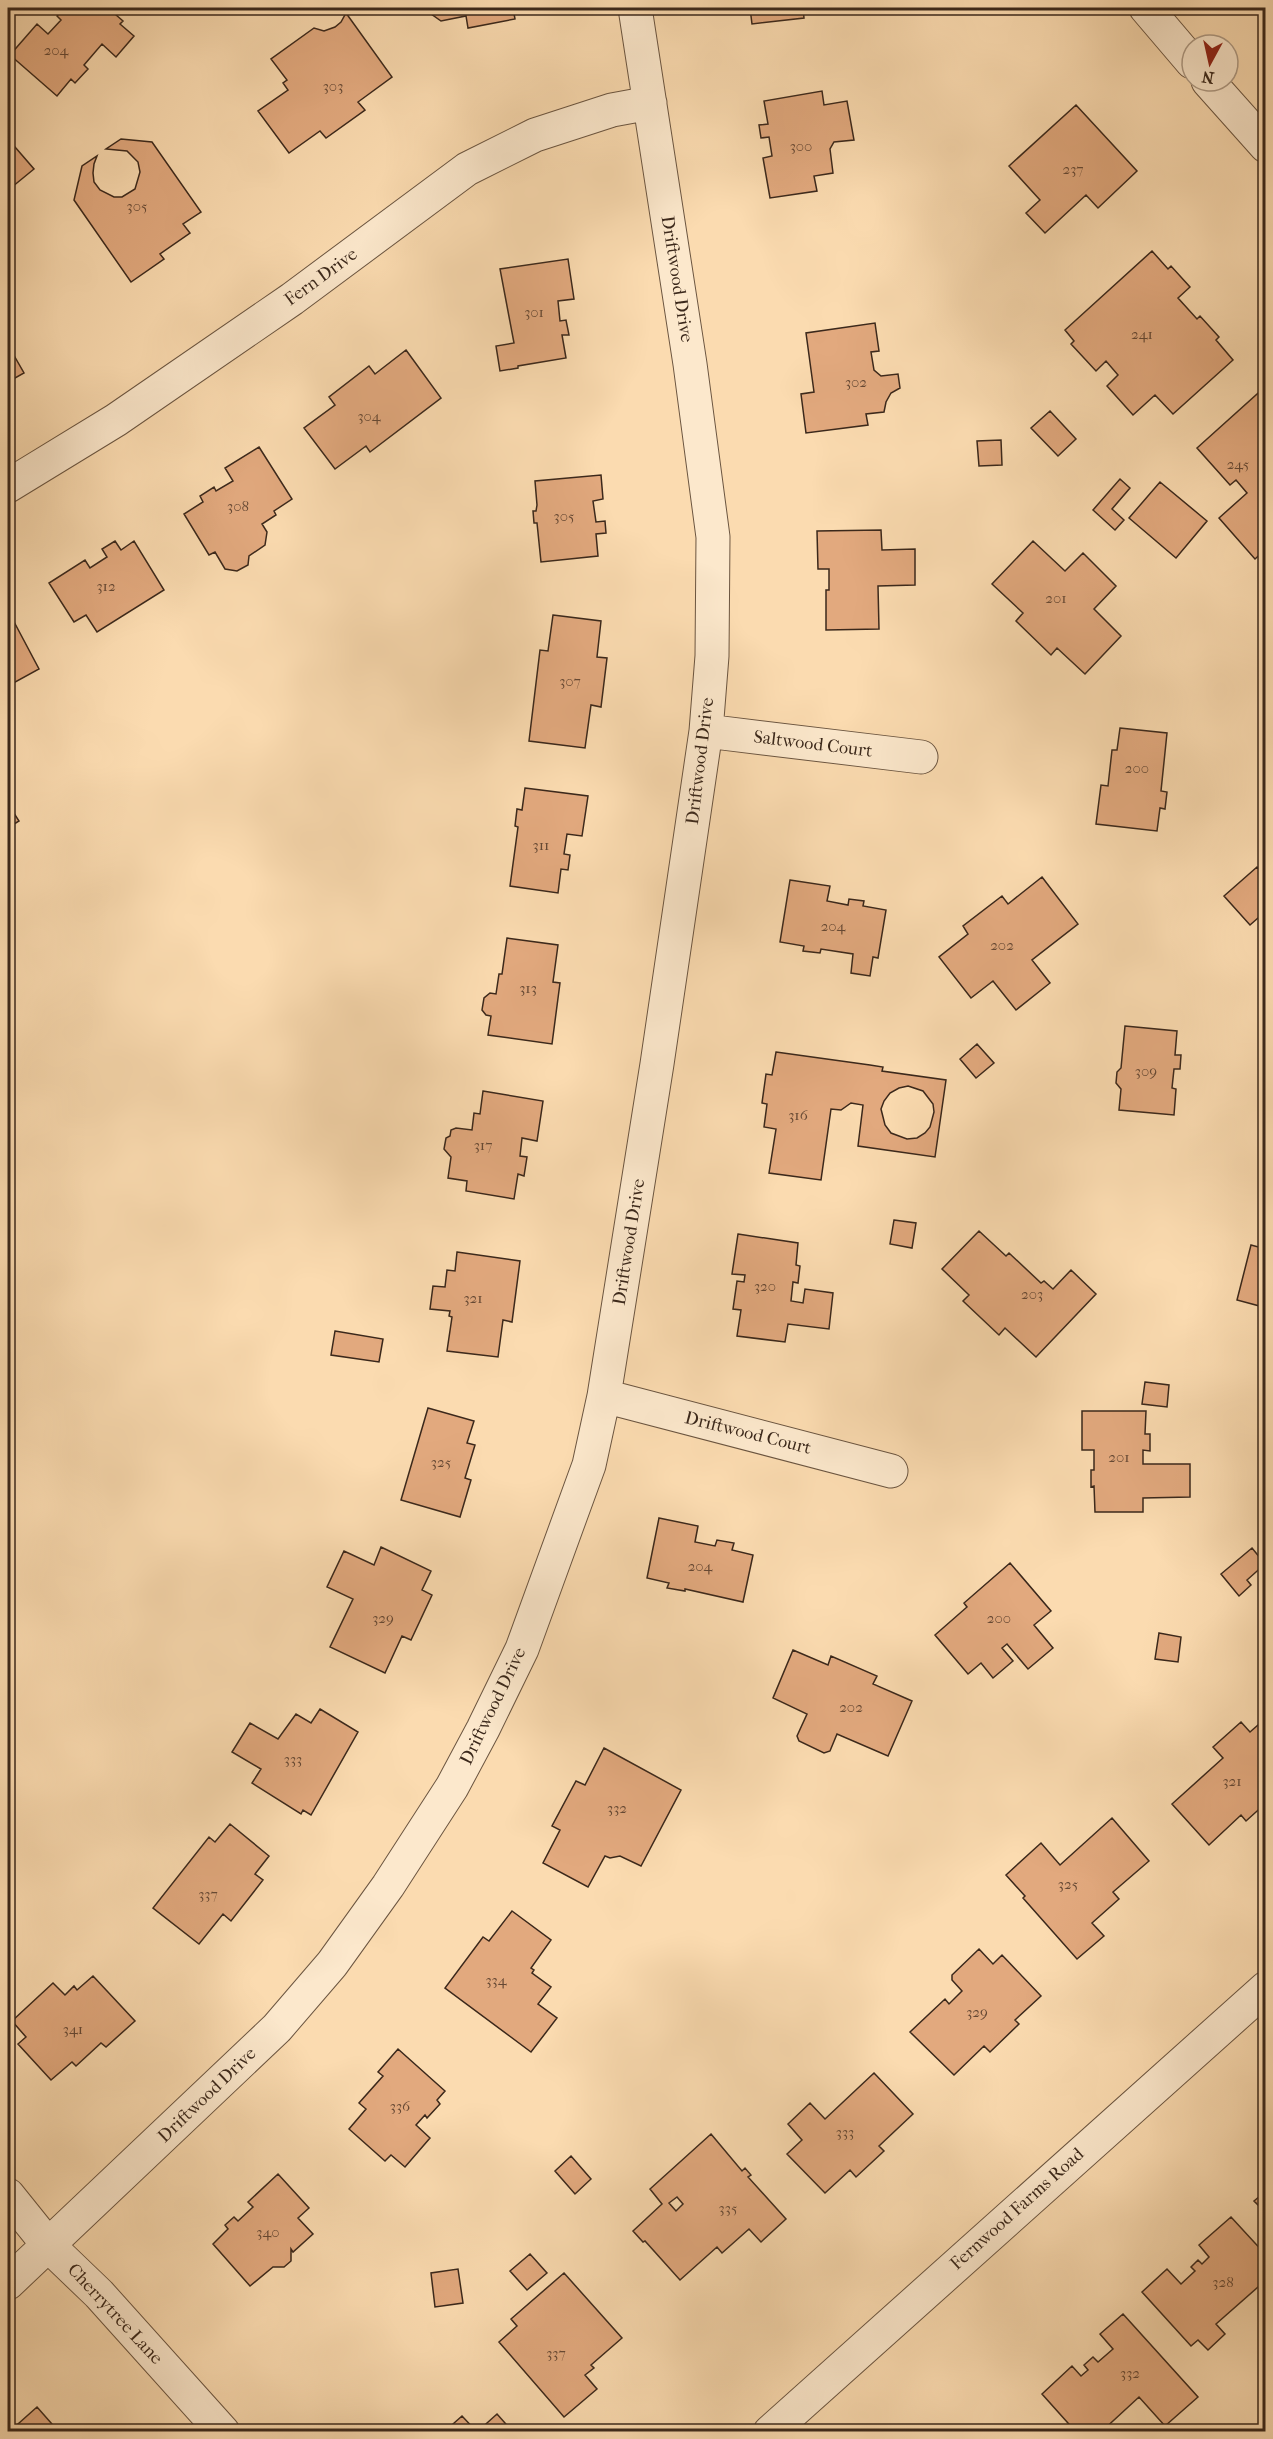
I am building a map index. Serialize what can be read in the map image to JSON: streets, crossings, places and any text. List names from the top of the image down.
{
  "streets": {
    "street": [
      "Fern Drive",
      "Driftwood Drive",
      "Saltwood Court",
      "Driftwood Court",
      "Fernwood Farms Road",
      "Cherrytree Lane"
    ]
  },
  "crossings": [
    ["Fern Drive", "Driftwood Drive"],
    ["Driftwood Drive", "Saltwood Court"],
    ["Driftwood Drive", "Driftwood Court"],
    ["Driftwood Drive", "Cherrytree Lane"]
  ],
  "house_numbers": [
    "204",
    "303",
    "300",
    "237",
    "305",
    "301",
    "241",
    "302",
    "304",
    "245",
    "308",
    "305",
    "312",
    "201",
    "307",
    "200",
    "311",
    "204",
    "202",
    "313",
    "309",
    "316",
    "317",
    "320",
    "203",
    "321",
    "201",
    "325",
    "204",
    "329",
    "200",
    "202",
    "333",
    "321",
    "332",
    "325",
    "337",
    "334",
    "329",
    "341",
    "336",
    "333",
    "335",
    "340",
    "328",
    "337",
    "332"
  ],
  "north": "bottom"
}
